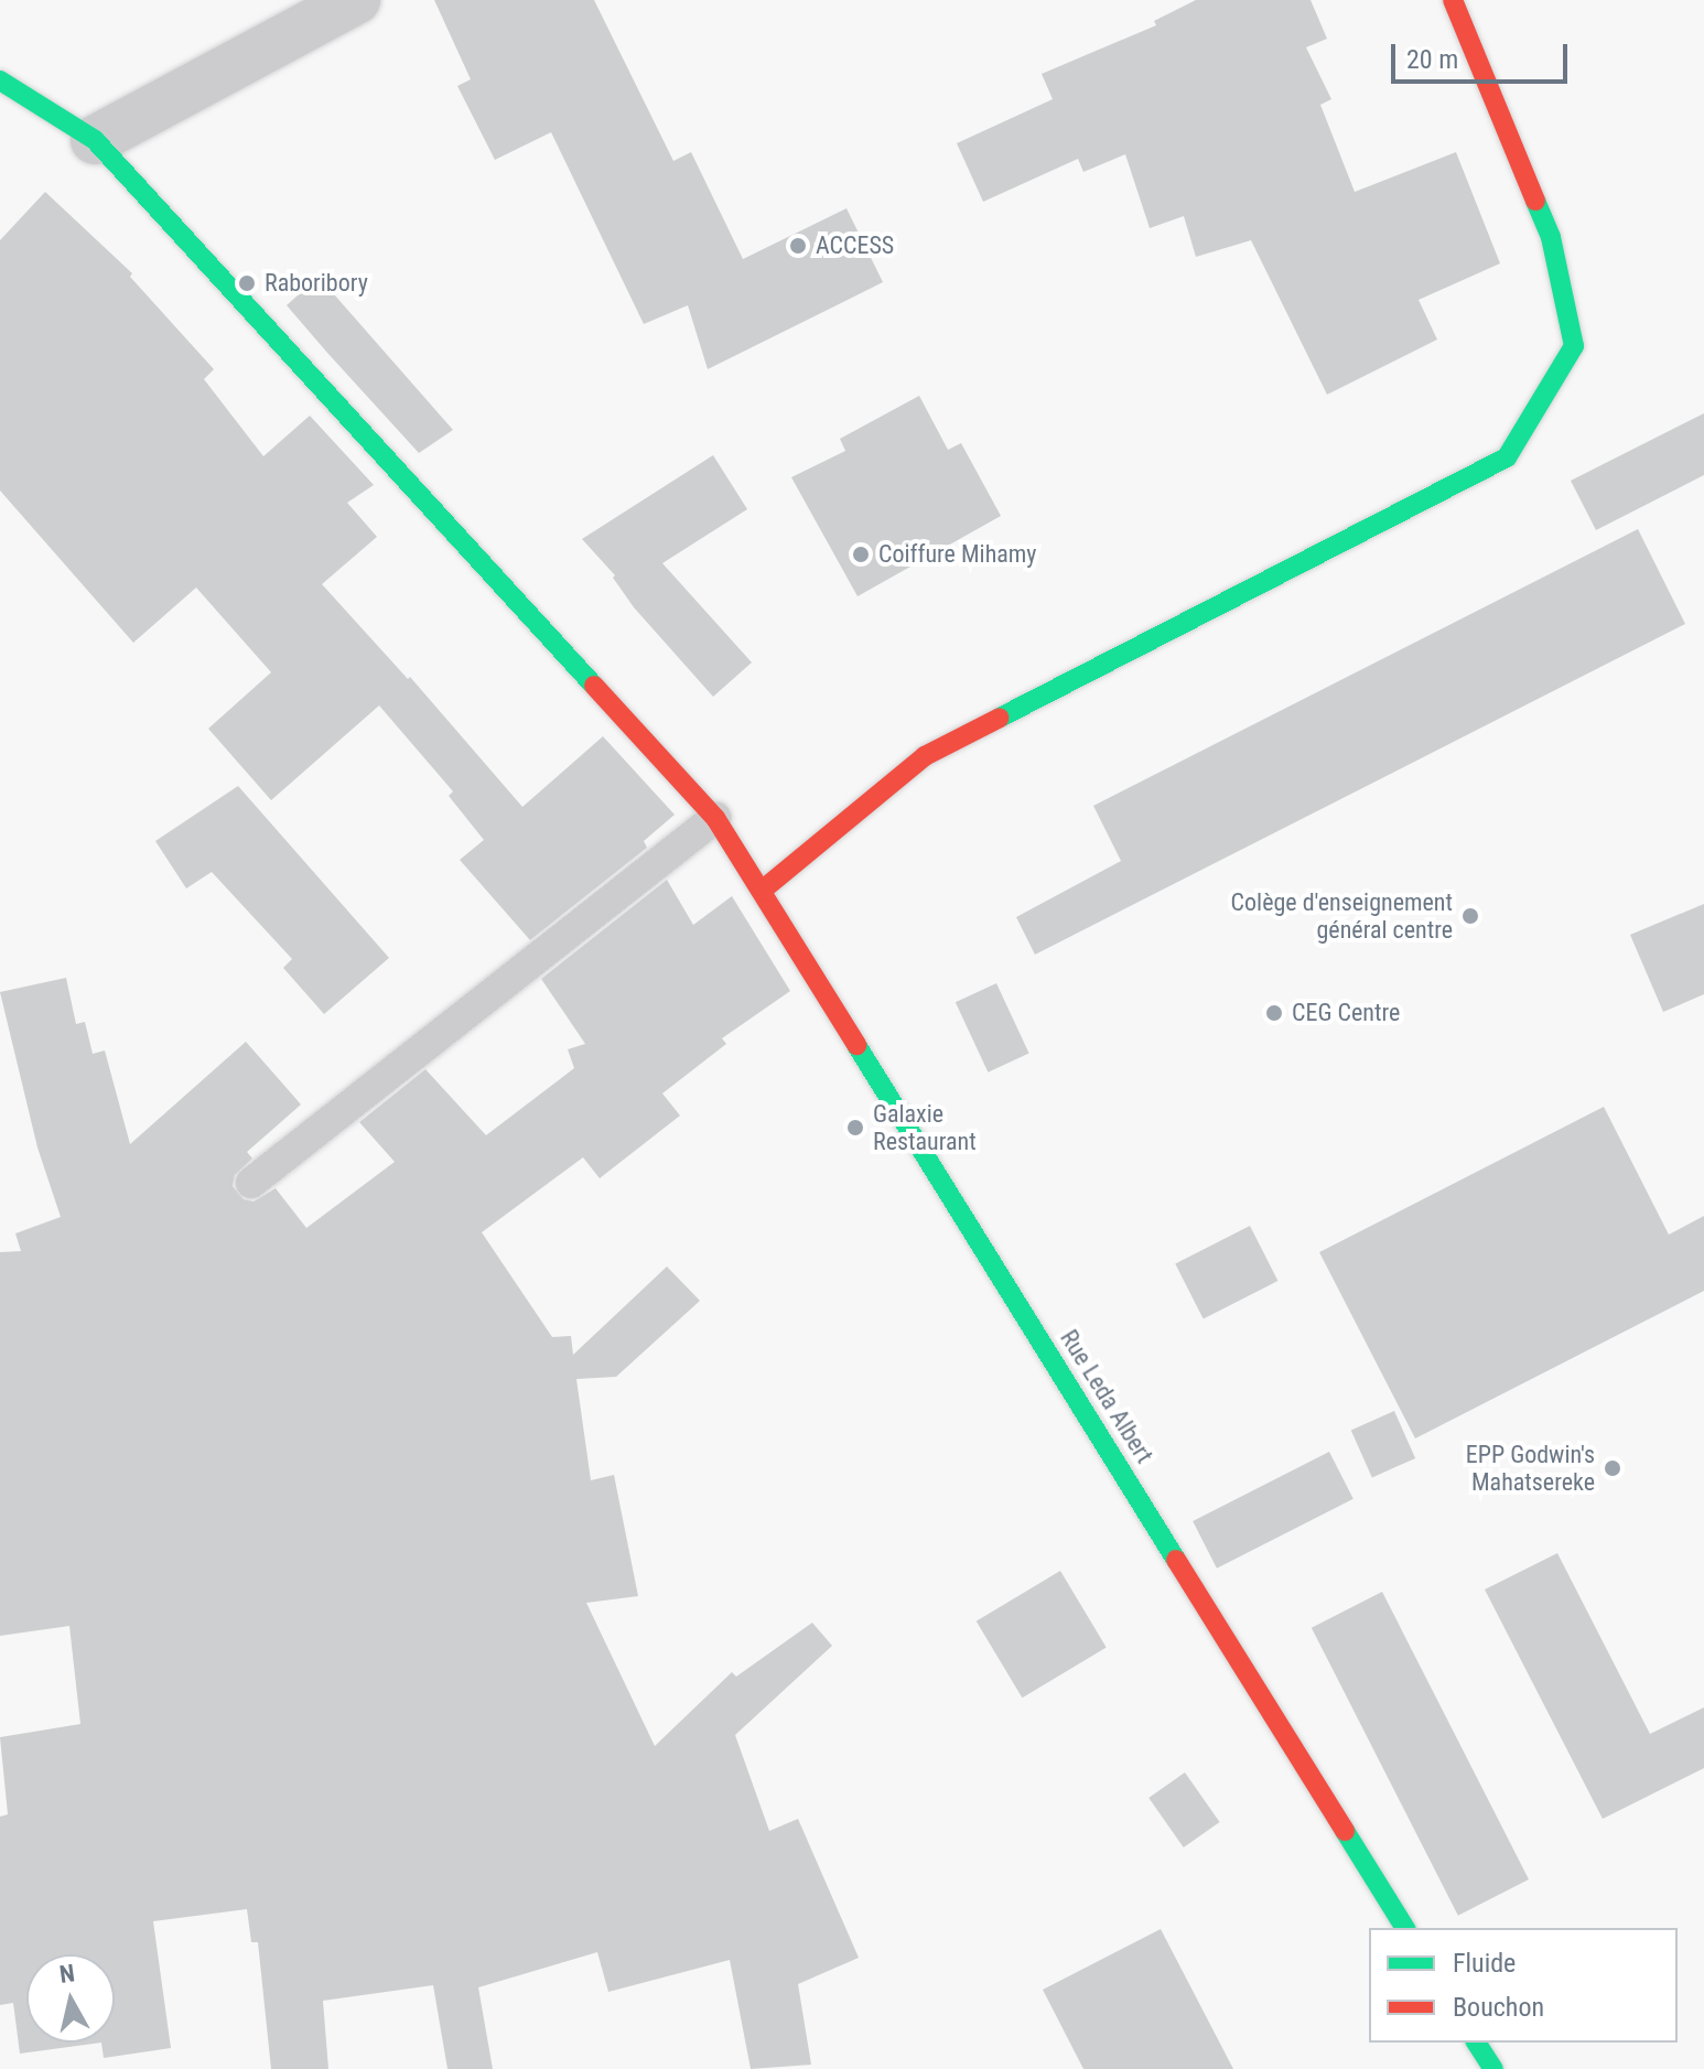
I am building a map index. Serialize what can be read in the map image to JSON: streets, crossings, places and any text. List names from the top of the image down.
{
  "streets": {
    "street": ["Rue Leda Albert"]
  },
  "places": [
    "ACCESS",
    "Raboribory",
    "Coiffure Mihamy",
    "Colège d'enseignement général centre",
    "CEG Centre",
    "Galaxie Restaurant",
    "EPP Godwin's Mahatsereke"
  ],
  "legend": ["Fluide", "Bouchon"],
  "scale_bar": "20 m",
  "north": "top"
}
